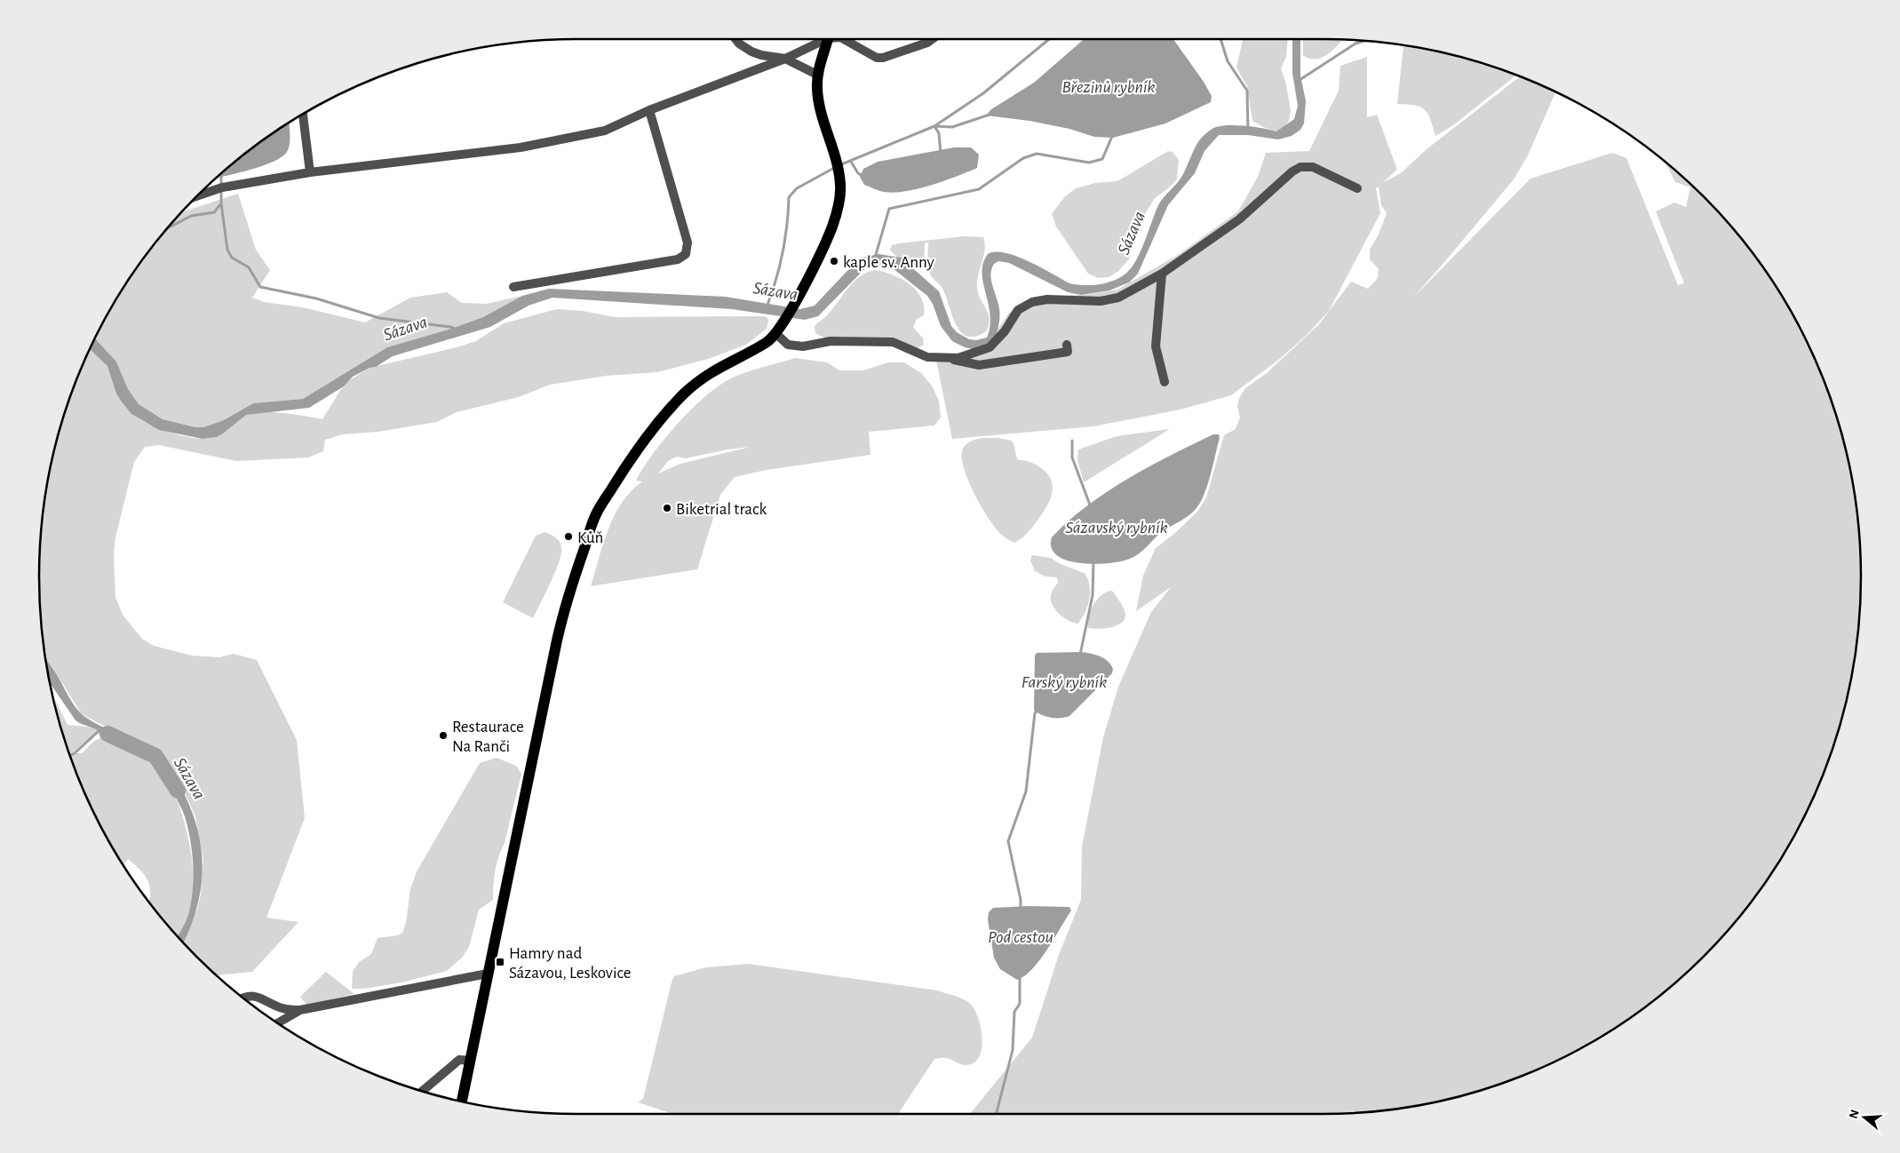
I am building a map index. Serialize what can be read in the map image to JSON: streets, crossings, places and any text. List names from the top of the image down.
{
  "water": [
    "Březinů rybník",
    "Sázava",
    "Sázavský rybník",
    "Farský rybník",
    "Pod cestou"
  ],
  "places": {
    "other": [
      "kaple sv. Anny",
      "Biketrial track",
      "Kůň",
      "Restaurace Na Ranči"
    ],
    "transit": ["Hamry nad Sázavou, Leskovice"]
  },
  "north": "left"
}
